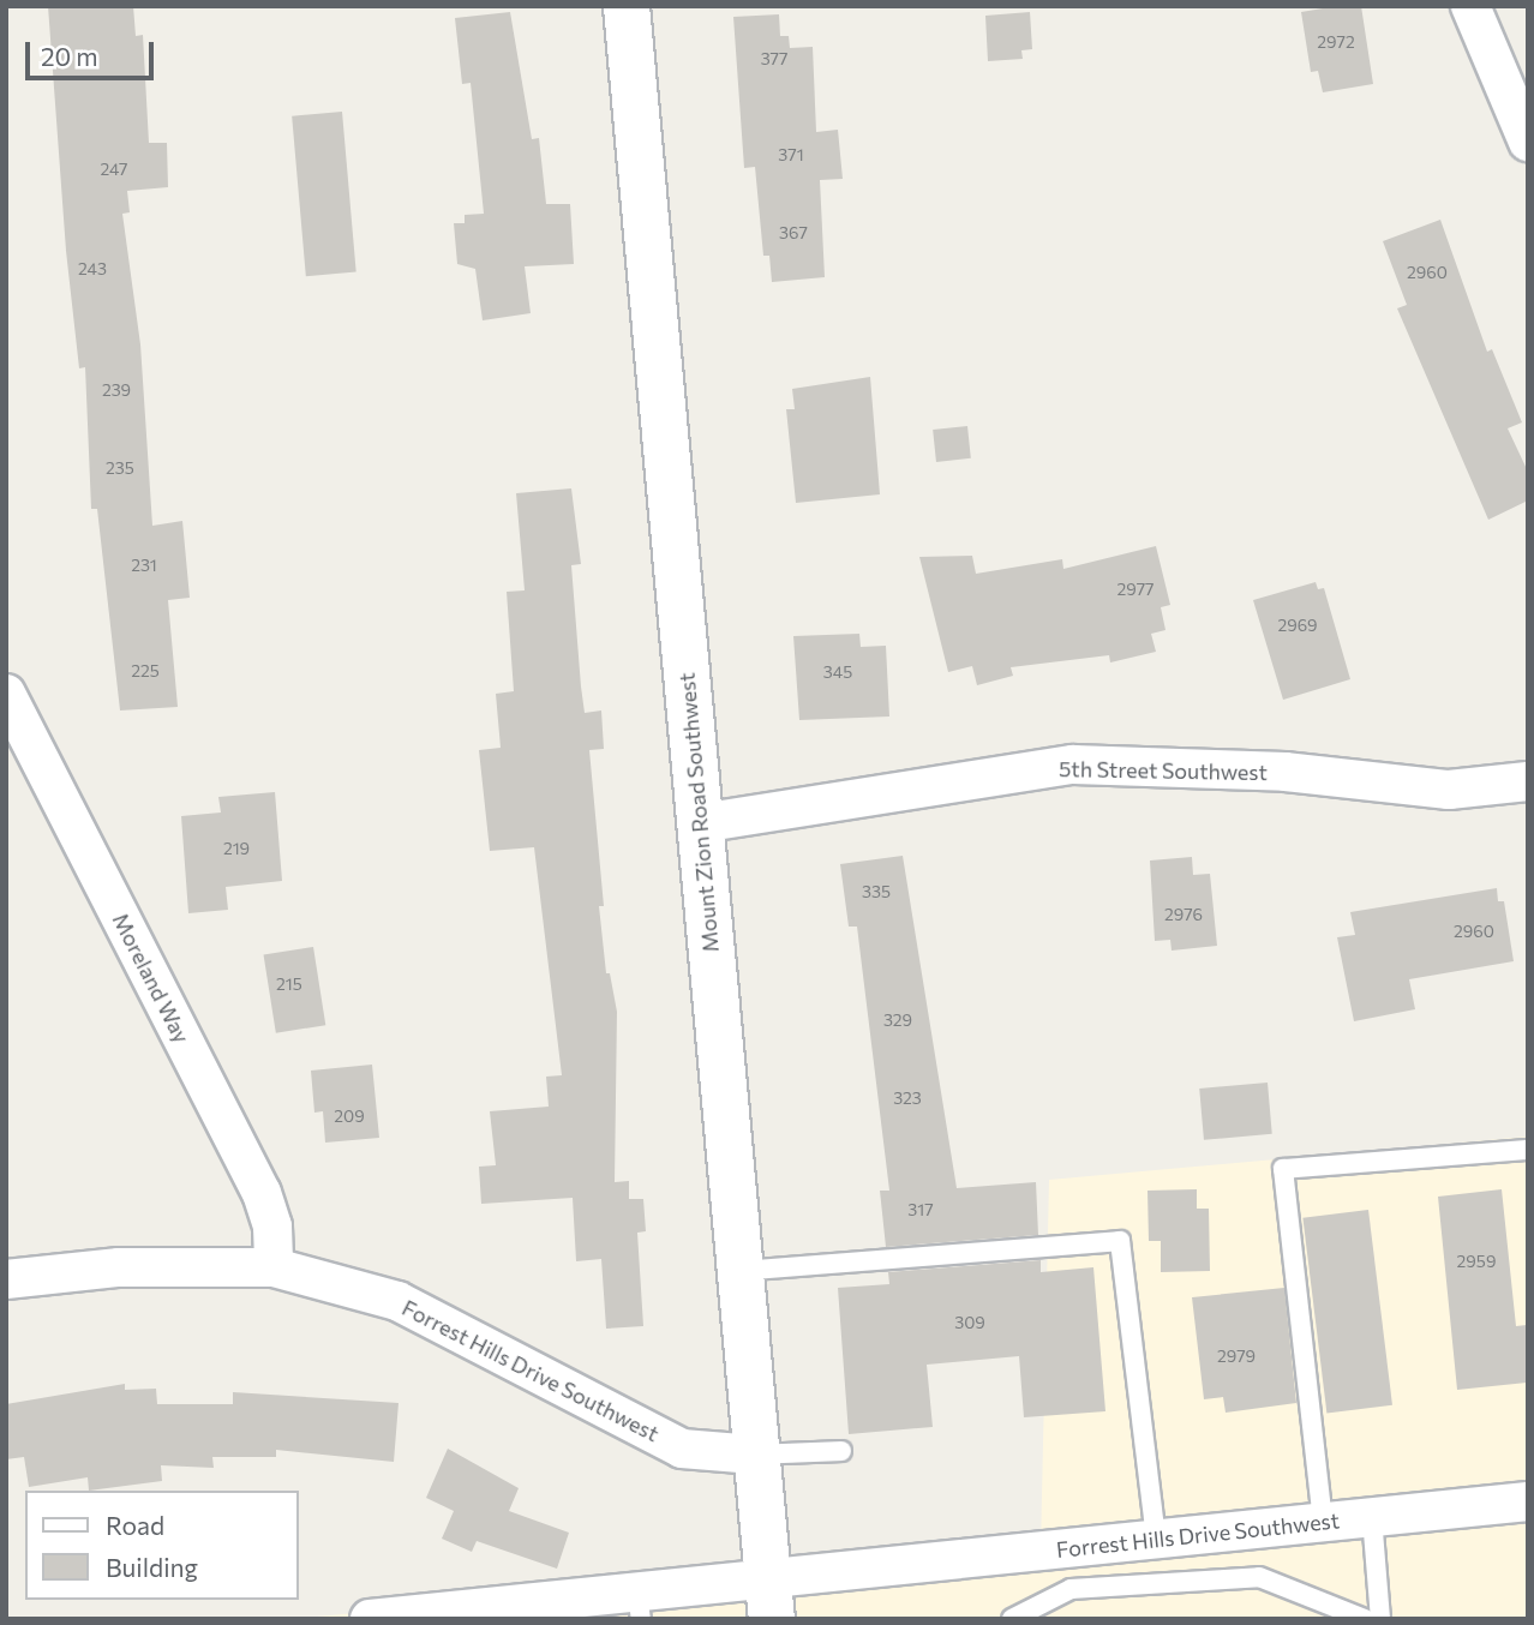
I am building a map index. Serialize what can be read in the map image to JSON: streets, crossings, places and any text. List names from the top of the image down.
{
  "streets": {
    "street": [
      "5th Street Southwest",
      "Mount Zion Road Southwest",
      "Moreland Way",
      "Forrest Hills Drive Southwest"
    ]
  },
  "crossings": [
    ["5th Street Southwest", "Mount Zion Road Southwest"],
    ["Mount Zion Road Southwest", "Forrest Hills Drive Southwest"],
    ["Moreland Way", "Forrest Hills Drive Southwest"]
  ],
  "house_numbers": [
    "2972",
    "377",
    "371",
    "247",
    "367",
    "243",
    "2960",
    "239",
    "235",
    "231",
    "2977",
    "2969",
    "225",
    "345",
    "219",
    "335",
    "2976",
    "2960",
    "215",
    "329",
    "323",
    "209",
    "317",
    "2959",
    "309",
    "2979"
  ],
  "legend": ["Road", "Building"],
  "scale_bar": "20 m"
}
